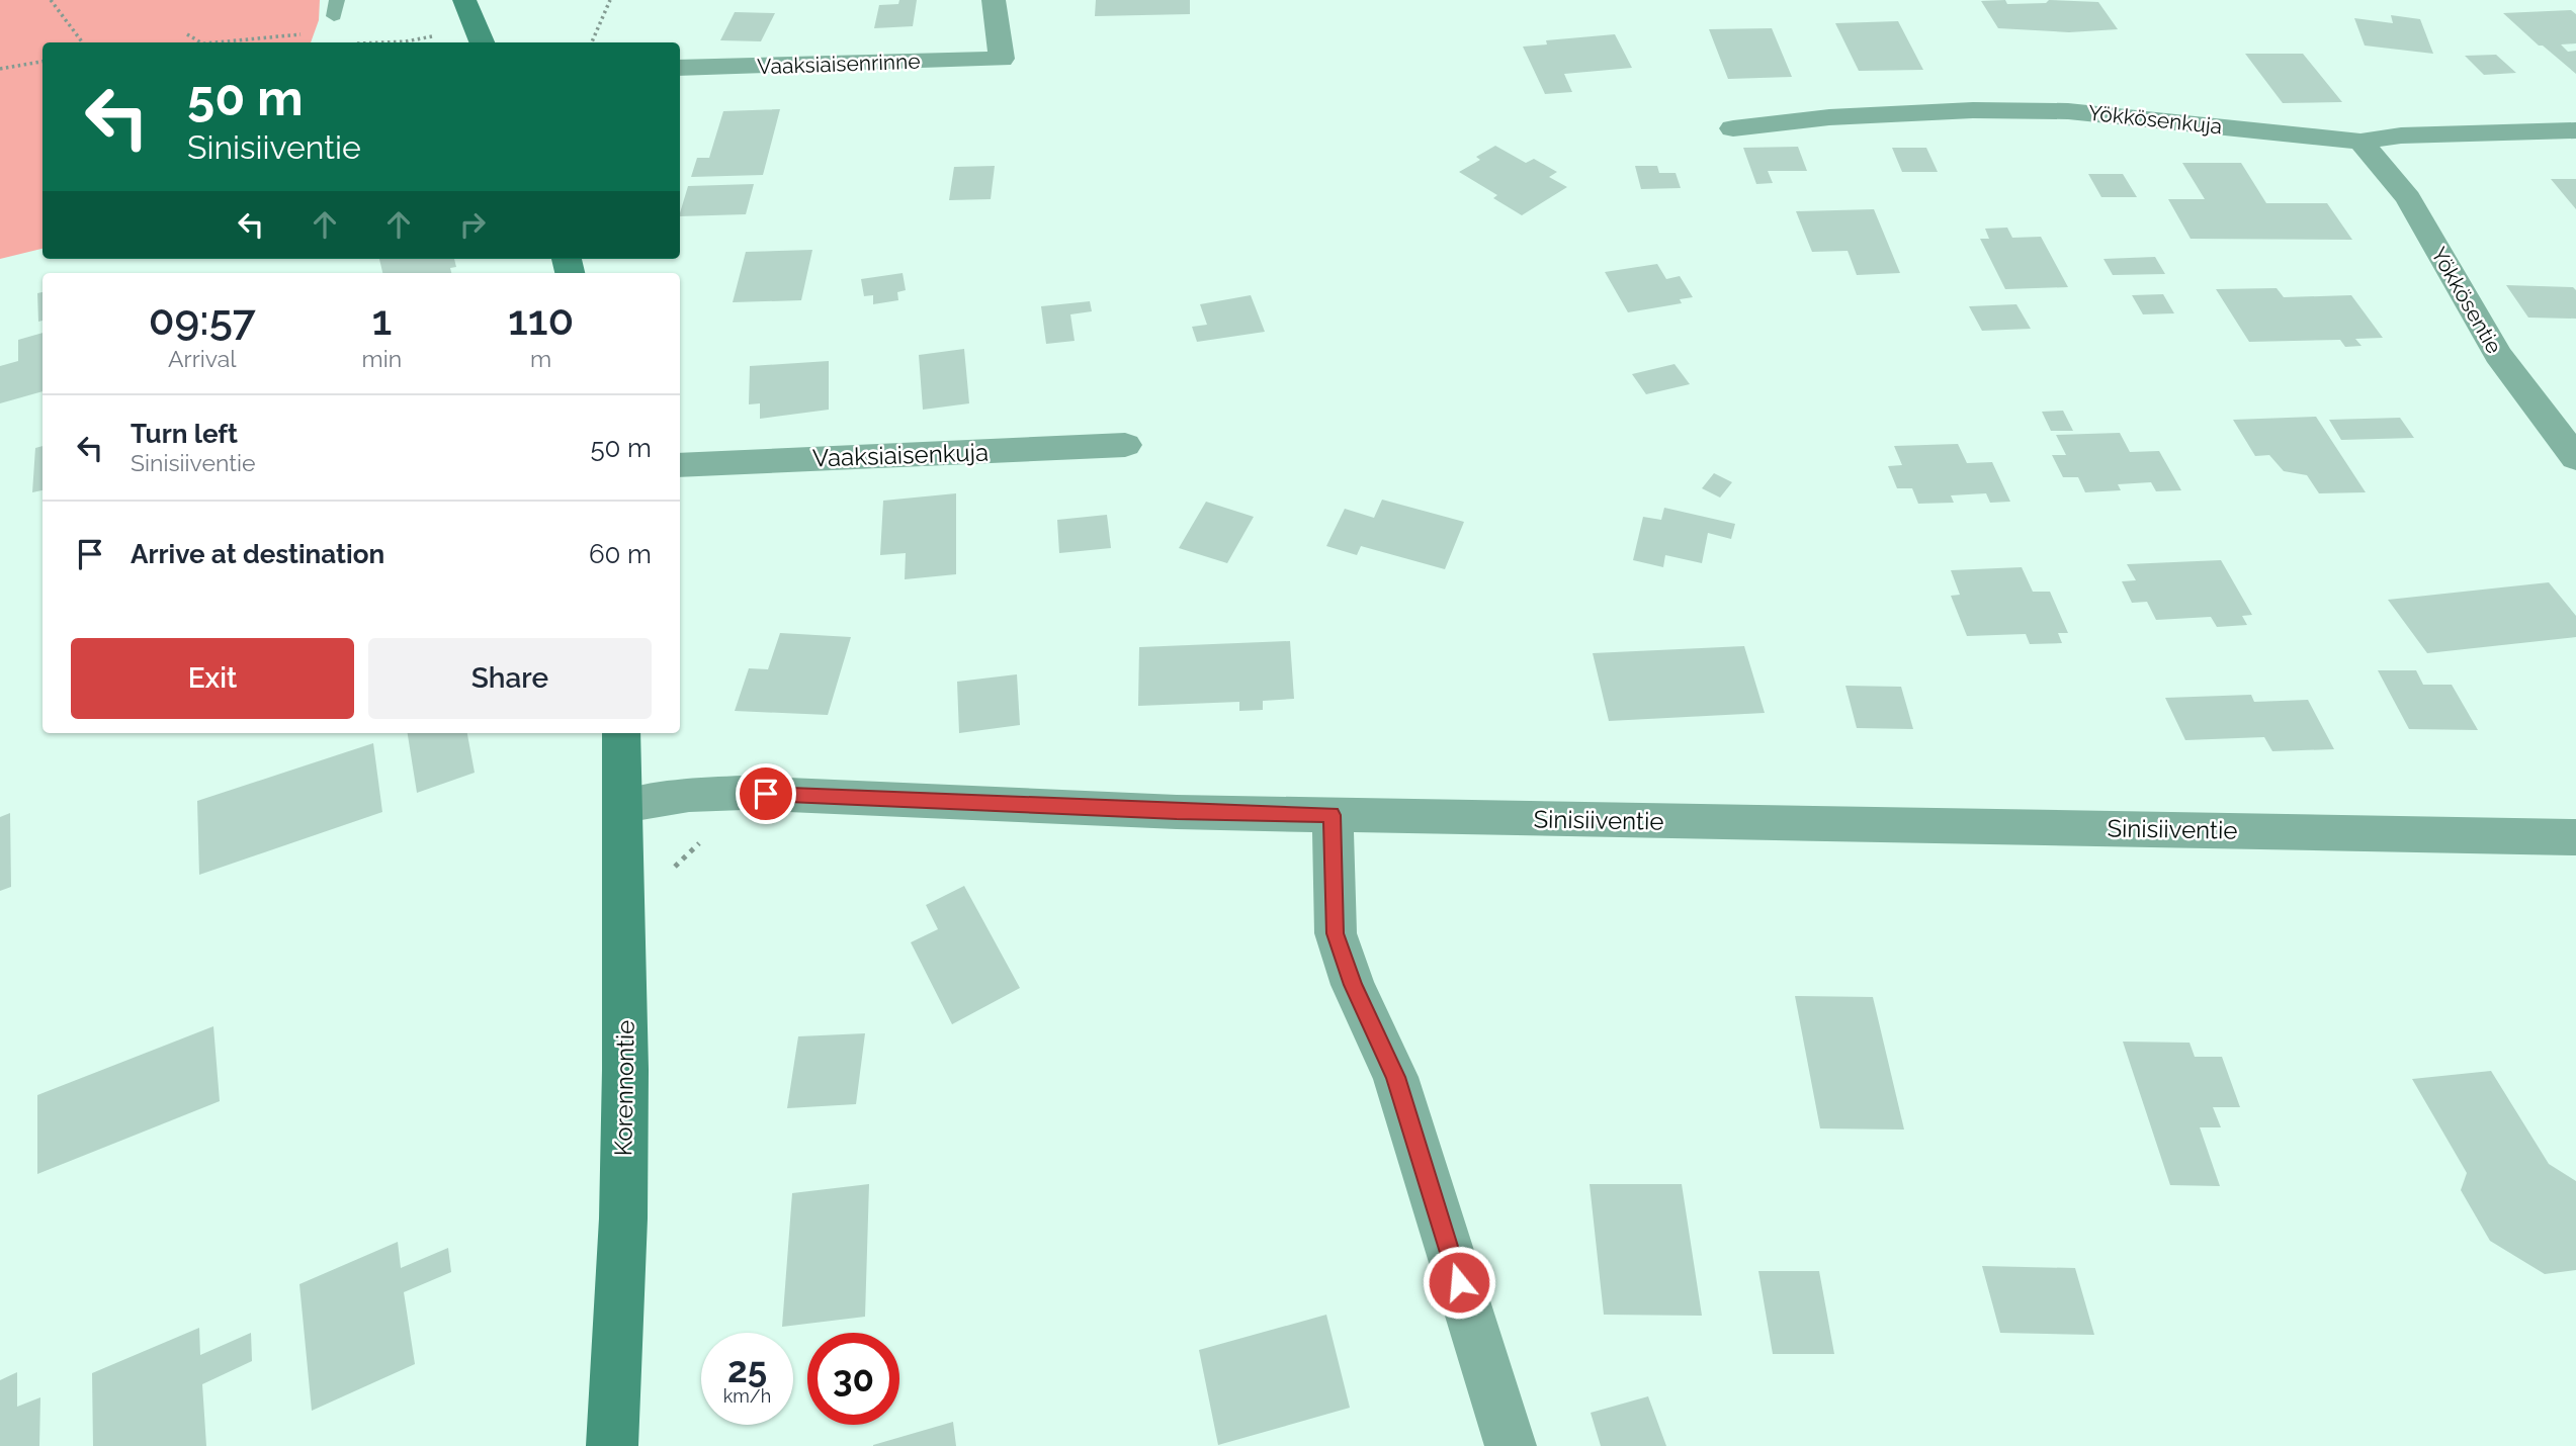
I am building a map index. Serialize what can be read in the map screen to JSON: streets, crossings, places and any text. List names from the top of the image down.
{
  "streets": {
    "street": [
      "Vaaksiaisenrinne",
      "Yökkösenkuja",
      "Yökkösentie",
      "Vaaksiaisenkuja",
      "Sinisiiventie",
      "Korennontie"
    ]
  },
  "crossings": [
    ["Yökkösenkuja", "Yökkösentie"],
    ["Sinisiiventie", "Korennontie"]
  ],
  "page": {
    "turn": ["50 m", "Sinisiiventie"],
    "eta": [
      "09:57",
      "Arrival",
      "1",
      "min",
      "110",
      "m"
    ],
    "list": [
      {
        "name": "Turn left",
        "note": "Sinisiiventie",
        "value": "50 m"
      },
      {
        "name": "Arrive at destination",
        "value": "60 m"
      }
    ],
    "buttons": ["Exit", "Share"],
    "speed": "25 km/h",
    "limit": "30"
  }
}
